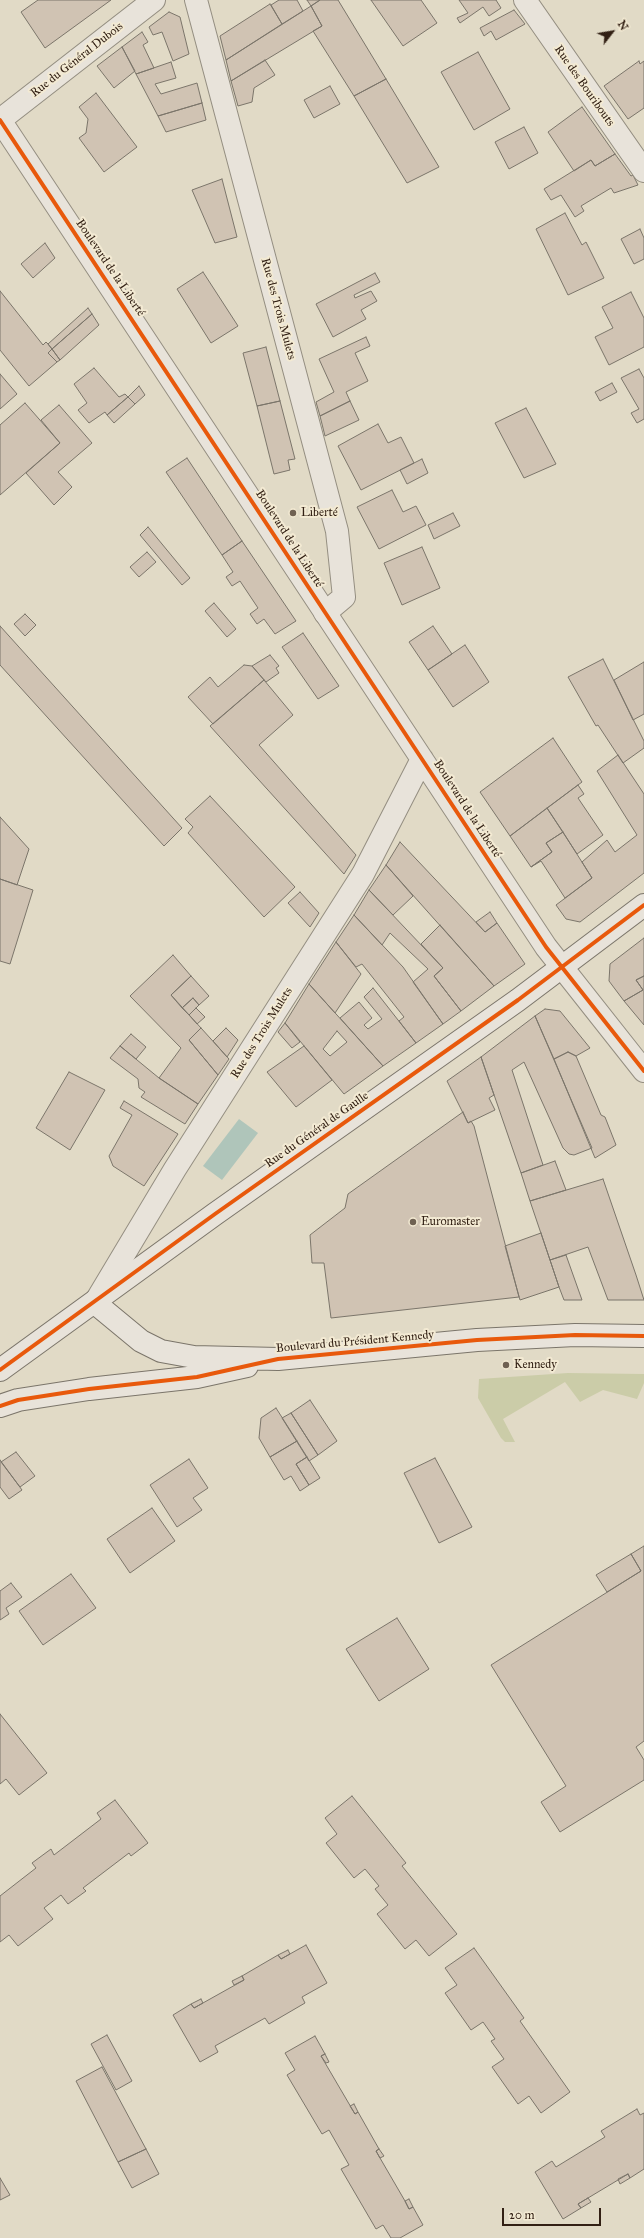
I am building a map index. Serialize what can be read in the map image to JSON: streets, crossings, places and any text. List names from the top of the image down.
{
  "streets": {
    "street": [
      "Rue du Général Dubois",
      "Rue des Bouribouts",
      "Boulevard de la Liberté",
      "Rue des Trois Mulets",
      "Rue du Général de Gaulle",
      "Boulevard du Président Kennedy"
    ]
  },
  "crossings": [
    ["Rue du Général Dubois", "Boulevard de la Liberté"],
    ["Boulevard de la Liberté", "Rue des Trois Mulets"],
    ["Boulevard de la Liberté", "Rue du Général de Gaulle"],
    ["Rue des Trois Mulets", "Rue du Général de Gaulle"],
    ["Rue des Trois Mulets", "Boulevard du Président Kennedy"],
    ["Rue du Général de Gaulle", "Boulevard du Président Kennedy"]
  ],
  "places": ["Liberté", "Euromaster", "Kennedy"],
  "scale_bar": "20 m",
  "north": "top right"
}
